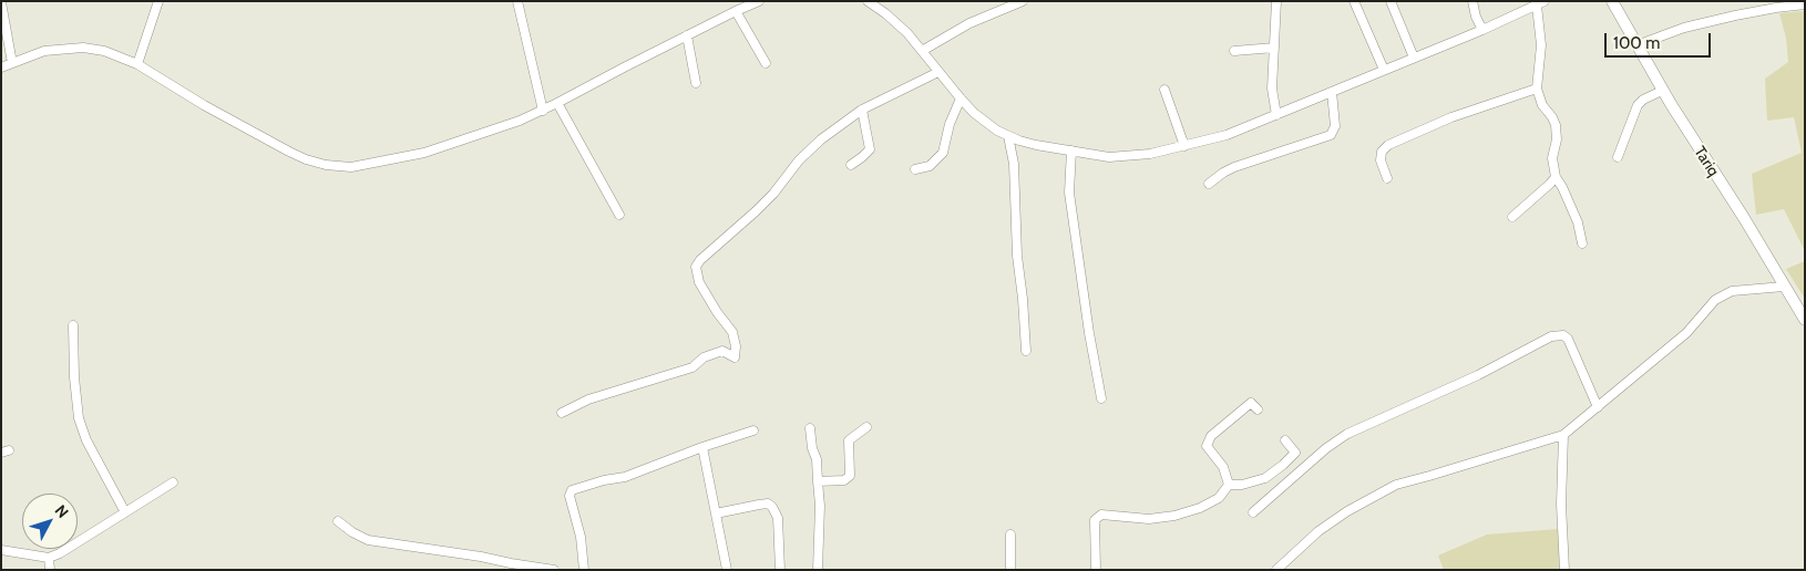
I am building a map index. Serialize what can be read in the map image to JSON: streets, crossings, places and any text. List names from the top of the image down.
{
  "streets": {
    "main road": ["Tariq"]
  },
  "scale_bar": "100 m",
  "north": "top right"
}
